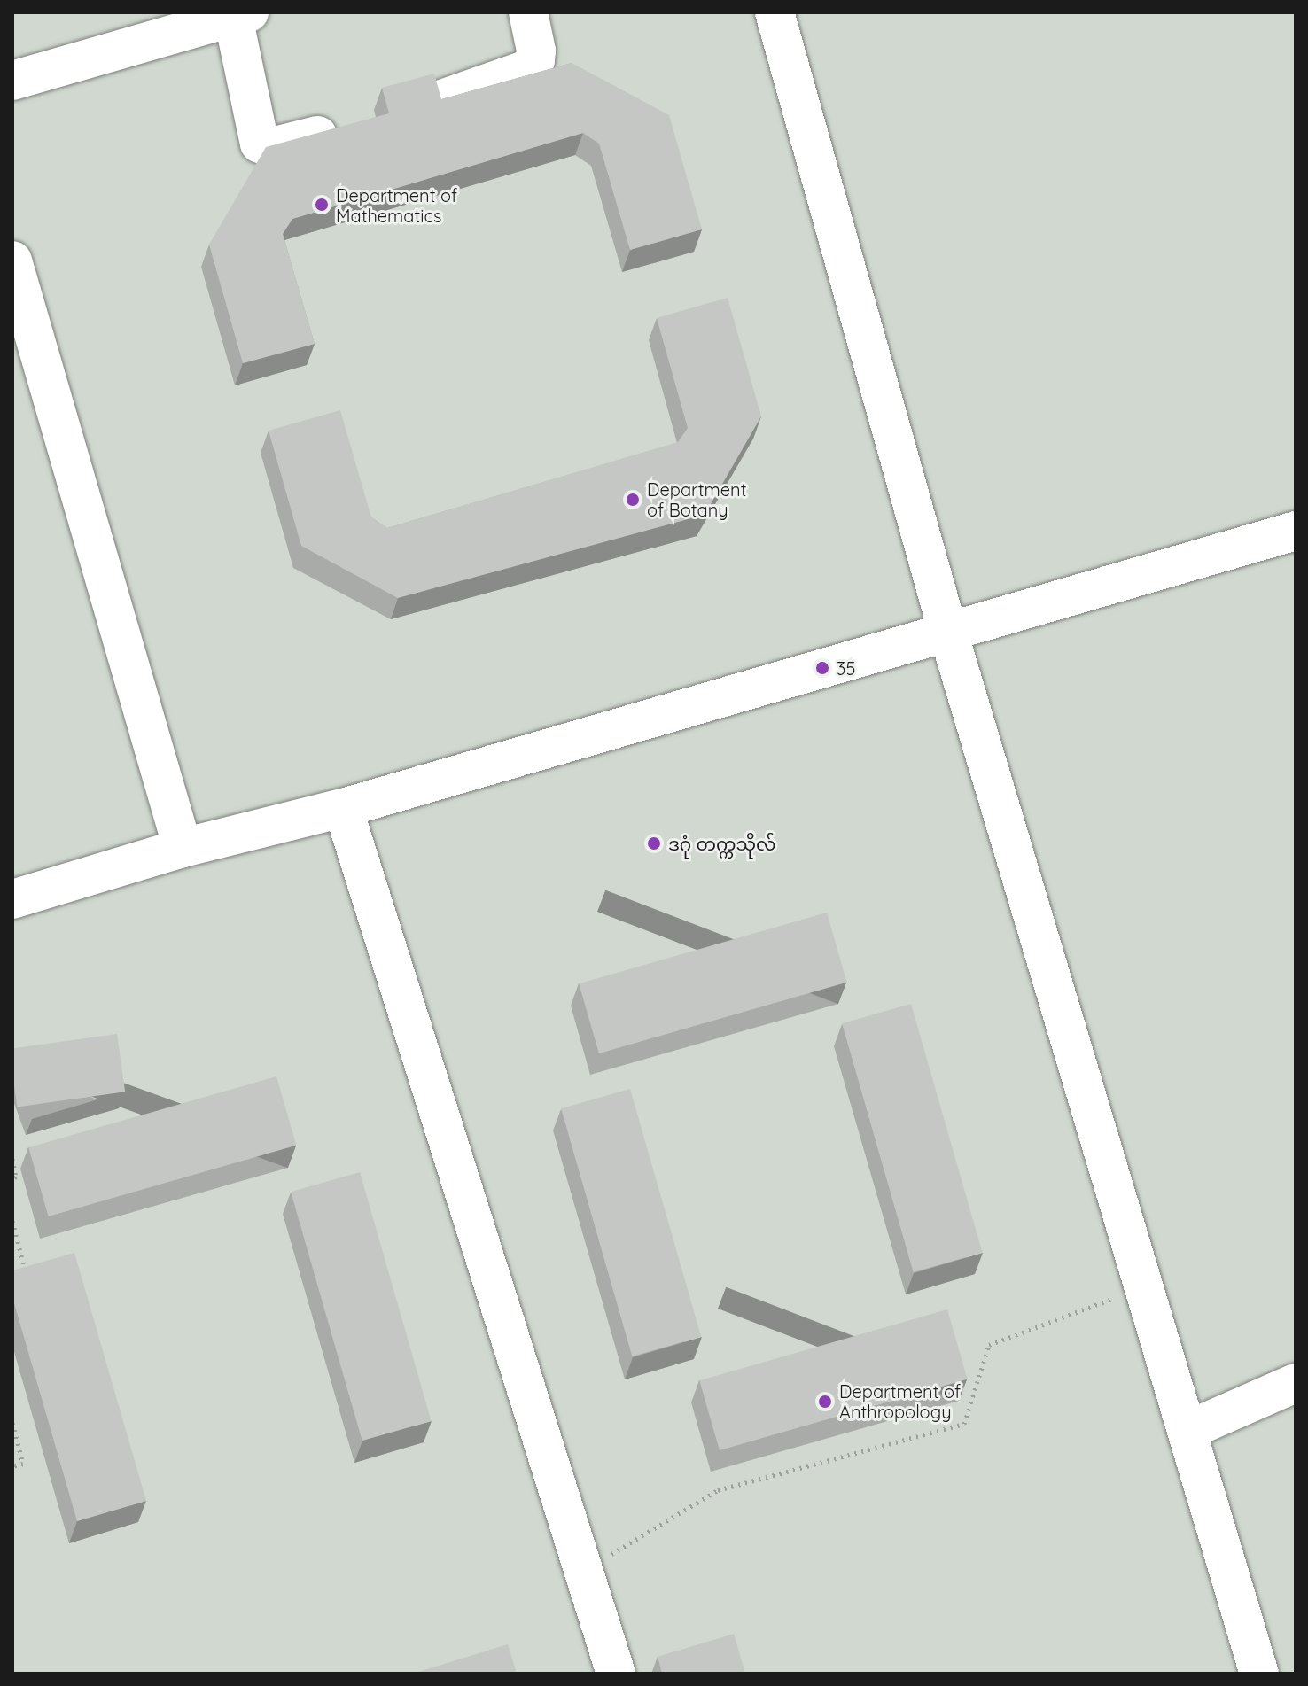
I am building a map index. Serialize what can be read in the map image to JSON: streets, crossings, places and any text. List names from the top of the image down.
{
  "places": [
    "Department of Mathematics",
    "Department of Botany",
    "35",
    "ဒဂုံ တက္ကသိုလ်",
    "Department of Anthropology"
  ]
}
